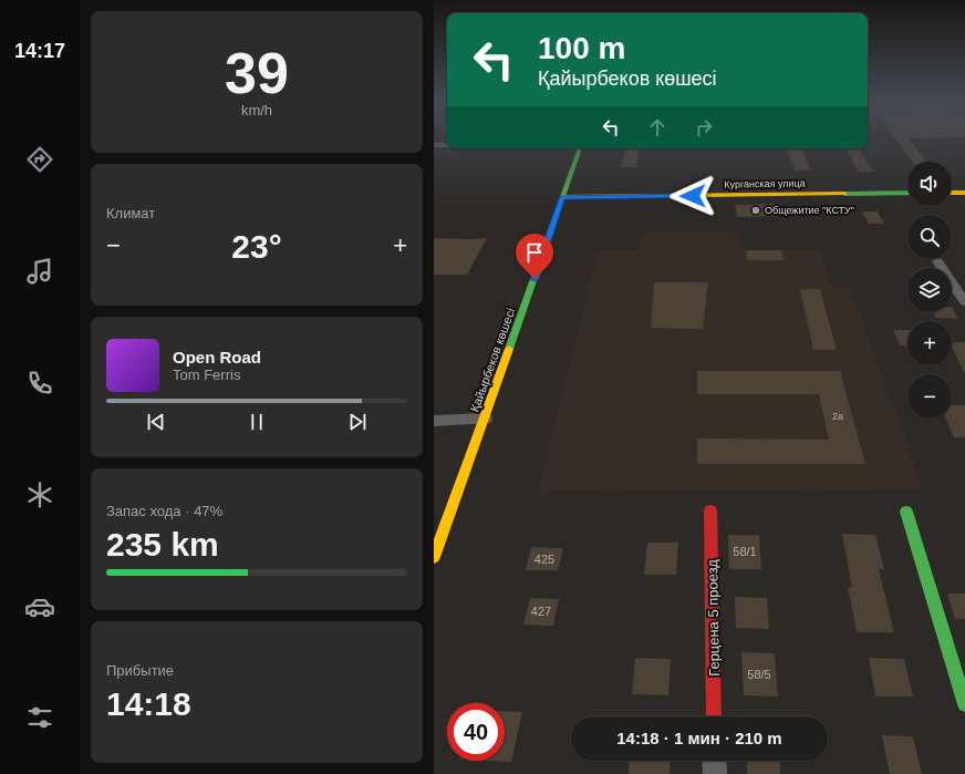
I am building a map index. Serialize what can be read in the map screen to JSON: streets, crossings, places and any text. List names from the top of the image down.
{
  "streets": {
    "street": ["Курганская улица", "Қайырбеков көшесі", "Герцена 5 проезд"]
  },
  "crossings": [
    ["Курганская улица", "Қайырбеков көшесі"]
  ],
  "places": ["Общежитие \"КСТУ\""],
  "house_numbers": [
    "2а",
    "58/1",
    "425",
    "427",
    "58/5"
  ],
  "page": {
    "tabs": "14:17",
    "tile": [
      ["39", "km/h"],
      "Климат",
      ["Запас хода · 47%", "235 km"],
      ["Прибытие", "14:18"]
    ],
    "turn": ["100 m", "Қайырбеков көшесі"],
    "map_buttons": ["+", "−"],
    "heat": ["−", "23°", "+"],
    "song": ["Open Road", "Tom Ferris"],
    "limit": "40",
    "trip": "14:18 · 1 мин · 210 m"
  }
}
